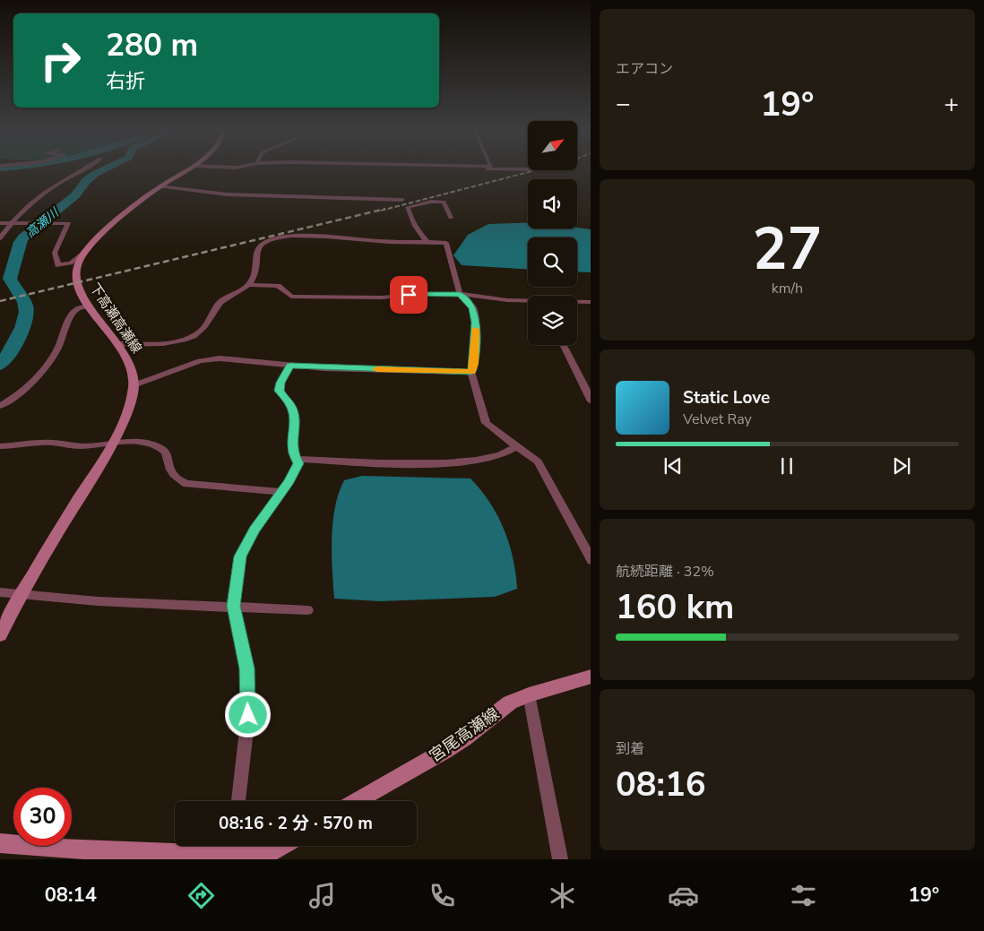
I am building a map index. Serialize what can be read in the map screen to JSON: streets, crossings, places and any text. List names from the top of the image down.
{
  "streets": {
    "main road": ["下高瀬高瀬線", "宮尾高瀬線"]
  },
  "water": ["高瀬川"],
  "north": "top right",
  "page": {
    "tile": [
      "エアコン",
      ["27", "km/h"],
      ["航続距離 · 32%", "160 km"],
      ["到着", "08:16"]
    ],
    "turn": ["280 m", "右折"],
    "heat": ["−", "19°", "+"],
    "song": ["Static Love", "Velvet Ray"],
    "limit": "30",
    "trip": "08:16 · 2 分 · 570 m",
    "tabs": ["08:14", "19°"]
  }
}
